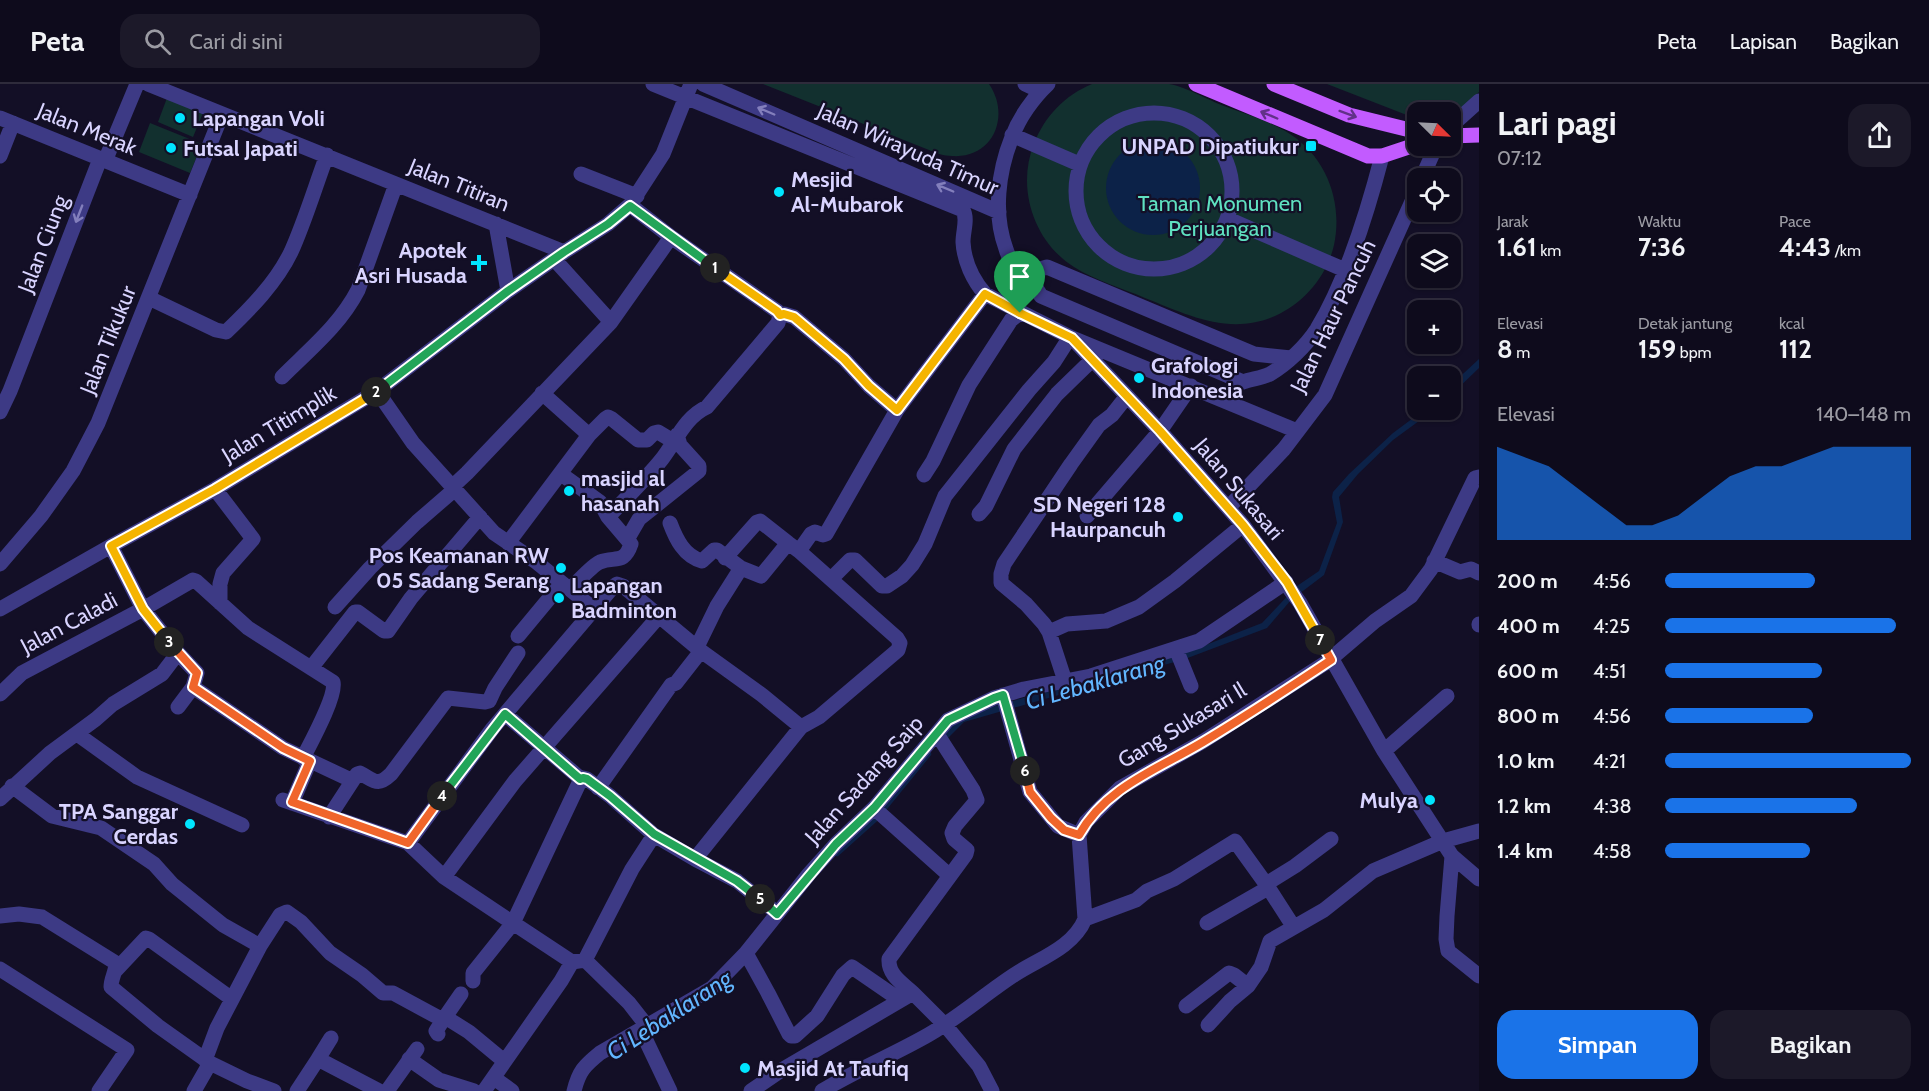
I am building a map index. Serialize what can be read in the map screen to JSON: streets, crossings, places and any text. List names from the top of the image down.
{
  "streets": {
    "street": [
      "Jalan Merak",
      "Jalan Wirayuda Timur",
      "Jalan Titiran",
      "Jalan Ciung",
      "Jalan Haur Pancuh",
      "Jalan Tikukur",
      "Jalan Titimplik",
      "Jalan Sukasari",
      "Jalan Caladi",
      "Gang Sukasari Il",
      "Jalan Sadang Saip"
    ]
  },
  "crossings": [
    ["Jalan Merak", "Jalan Ciung"],
    ["Jalan Merak", "Jalan Tikukur"],
    ["Jalan Titiran", "Jalan Tikukur"],
    ["Jalan Titiran", "Jalan Titimplik"],
    ["Jalan Haur Pancuh", "Jalan Sukasari"],
    ["Jalan Sukasari", "Gang Sukasari Il"],
    ["Jalan Sukasari", "Jalan Sadang Saip"]
  ],
  "one_way": ["Jalan Ciung"],
  "water": ["Ci Lebaklarang"],
  "parks": ["Taman Monumen Perjuangan"],
  "places": {
    "other": [
      "Lapangan Voli",
      "Futsal Japati",
      "Mesjid Al-Mubarok",
      "Grafologi Indonesia",
      "masjid al hasanah",
      "SD Negeri 128 Haurpancuh",
      "Pos Keamanan RW 05 Sadang Serang",
      "Lapangan Badminton",
      "Mulya",
      "TPA Sanggar Cerdas",
      "Masjid At Taufiq"
    ],
    "transit": ["UNPAD Dipatiukur"],
    "health": ["Apotek Asri Husada"]
  },
  "north": "bottom right",
  "page": {
    "header": "Peta",
    "search": "Cari di sini",
    "nav": ["Peta", "Lapisan", "Bagikan"],
    "heading": ["Lari pagi", "07:12"],
    "map_buttons": ["+", "−"],
    "stats": [
      ["Jarak", "1.61 km"],
      ["Waktu", "7:36"],
      ["Pace", "4:43 /km"],
      ["Elevasi", "8 m"],
      ["Detak jantung", "159 bpm"],
      ["kcal", "112"]
    ],
    "pins": [
      "1",
      "2",
      "7",
      "3",
      "6",
      "4",
      "5"
    ],
    "chart": ["Elevasi", "140–148 m"],
    "list": [
      {
        "name": "200 m",
        "note": "4:56"
      },
      {
        "name": "400 m",
        "note": "4:25"
      },
      {
        "name": "600 m",
        "note": "4:51"
      },
      {
        "name": "800 m",
        "note": "4:56"
      },
      {
        "name": "1.0 km",
        "note": "4:21"
      },
      {
        "name": "1.2 km",
        "note": "4:38"
      },
      {
        "name": "1.4 km",
        "note": "4:58"
      }
    ],
    "buttons": ["Simpan", "Bagikan"]
  }
}
